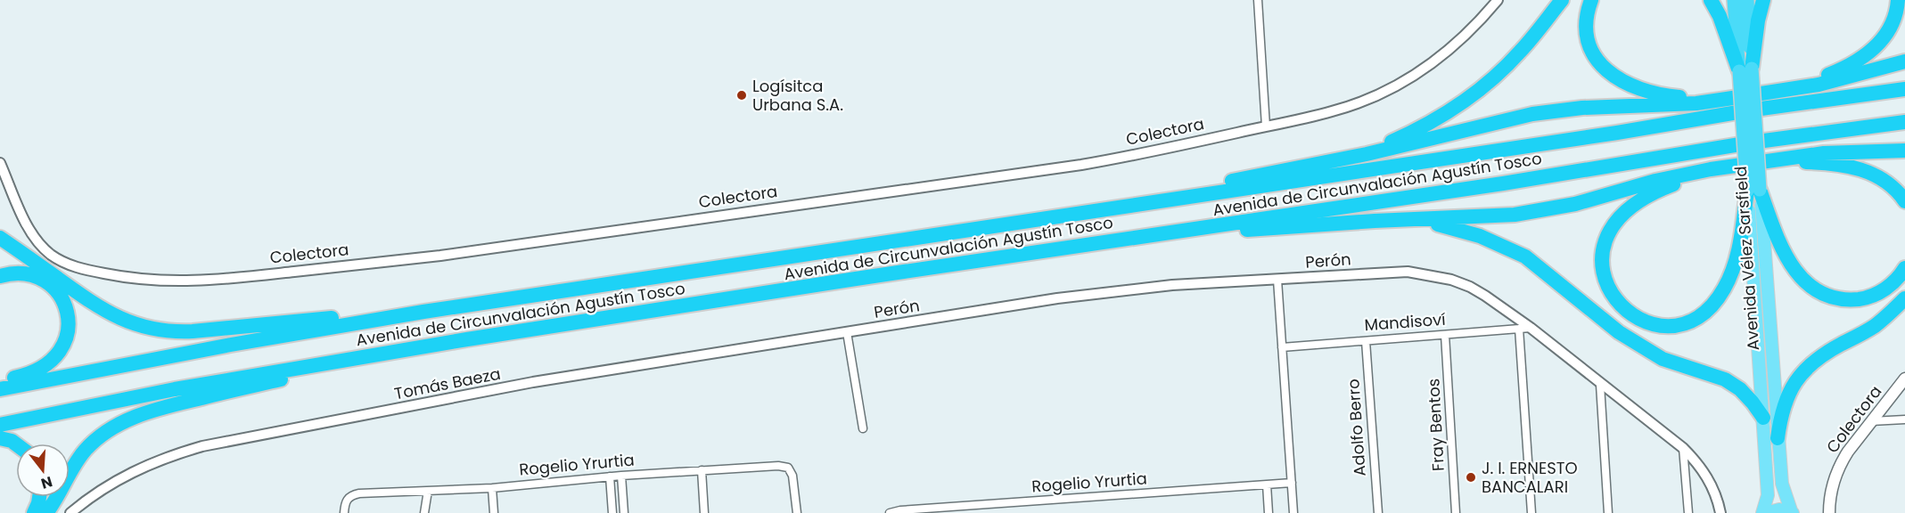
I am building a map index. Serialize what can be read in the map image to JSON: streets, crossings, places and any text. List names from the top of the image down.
{
  "streets": {
    "highway": ["Avenida de Circunvalación Agustín Tosco", "Avenida Vélez Sarsfield"],
    "main road": ["Colectora"],
    "street": [
      "Perón",
      "Mandisoví",
      "Tomás Baeza",
      "Fray Bentos",
      "Adolfo Berro",
      "Rogelio Yrurtia"
    ]
  },
  "crossings": [
    ["Perón", "Mandisoví"],
    ["Perón", "Tomás Baeza"],
    ["Mandisoví", "Fray Bentos"],
    ["Mandisoví", "Adolfo Berro"]
  ],
  "places": ["Logísitca Urbana S.A.", "J. I. ERNESTO BANCALARI"],
  "north": "bottom"
}
